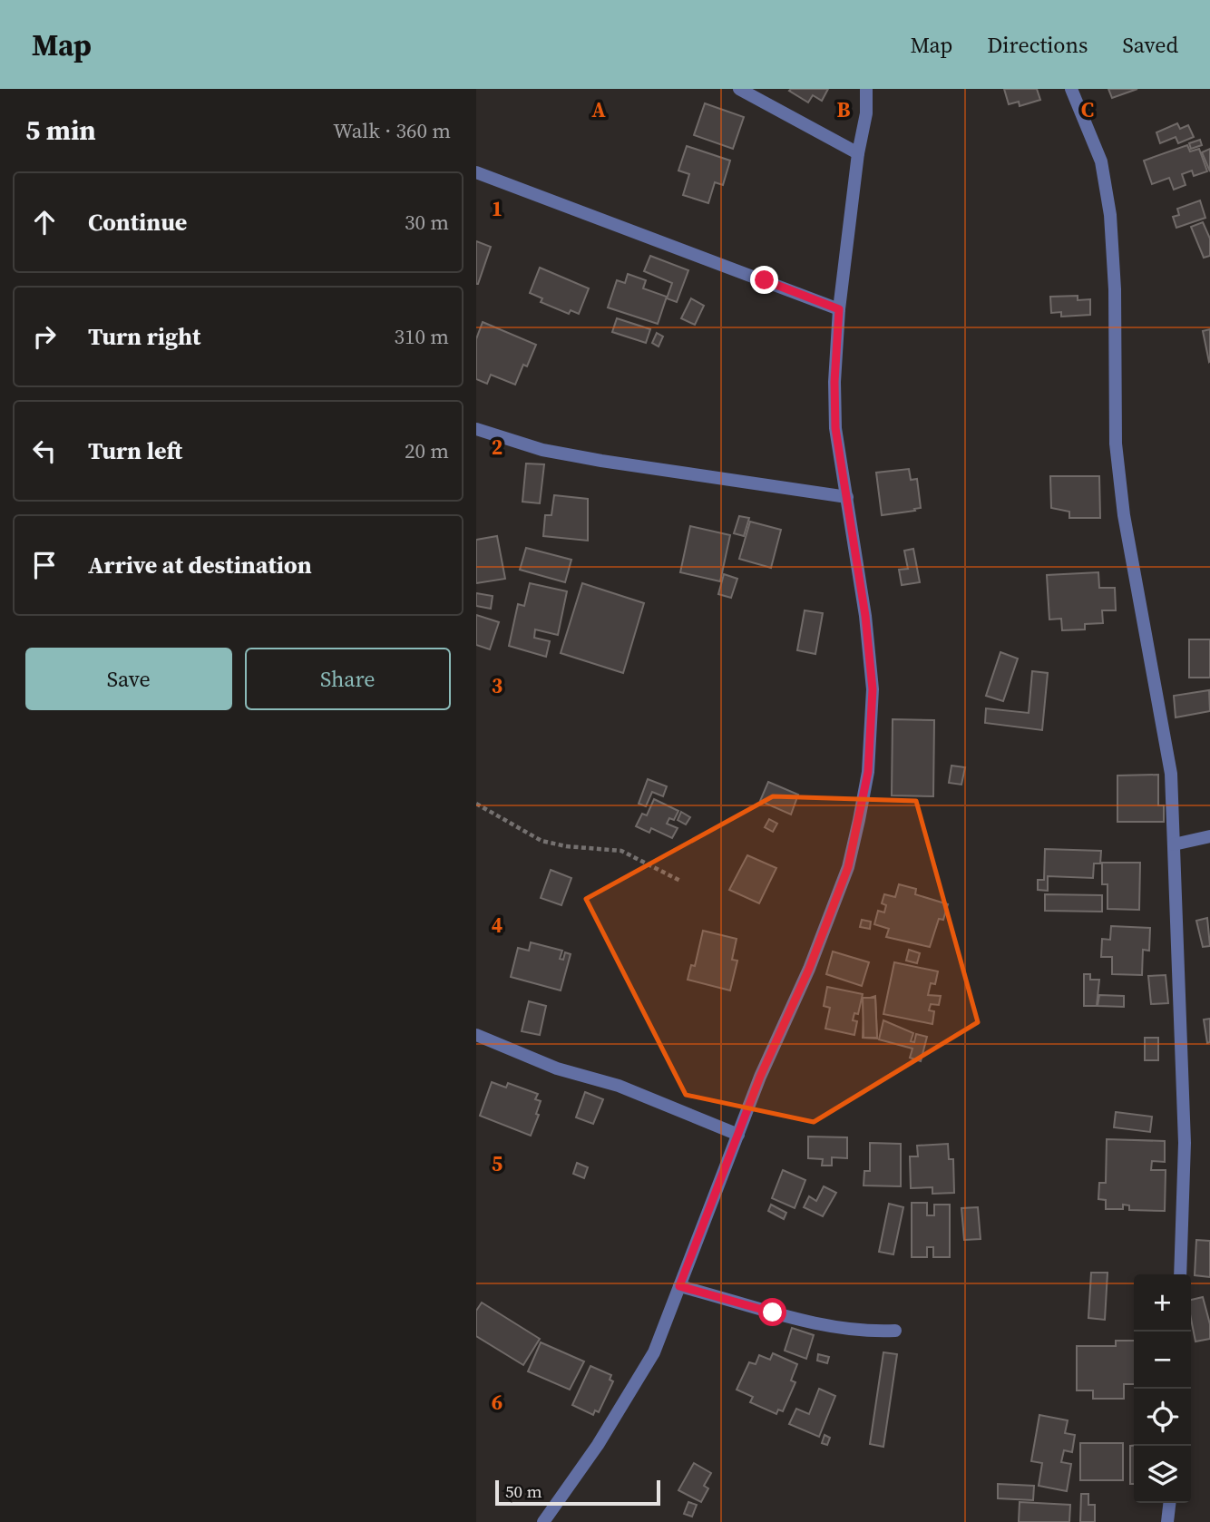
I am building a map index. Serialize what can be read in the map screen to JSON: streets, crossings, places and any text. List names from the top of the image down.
{
  "scale_bar": "50 m",
  "page": {
    "header": "Map",
    "nav": ["Map", "Directions", "Saved"],
    "heading": ["5 min", "Walk · 360 m"],
    "list": [
      ["Continue", "30 m"],
      ["Turn right", "310 m"],
      ["Turn left", "20 m"],
      "Arrive at destination"
    ],
    "buttons": ["Save", "Share"],
    "map_buttons": ["+", "−"],
    "scale": "50 m"
  },
  "grid": {
    "columns": ["A", "B", "C"],
    "rows": [
      "1",
      "2",
      "3",
      "4",
      "5",
      "6"
    ]
  }
}
